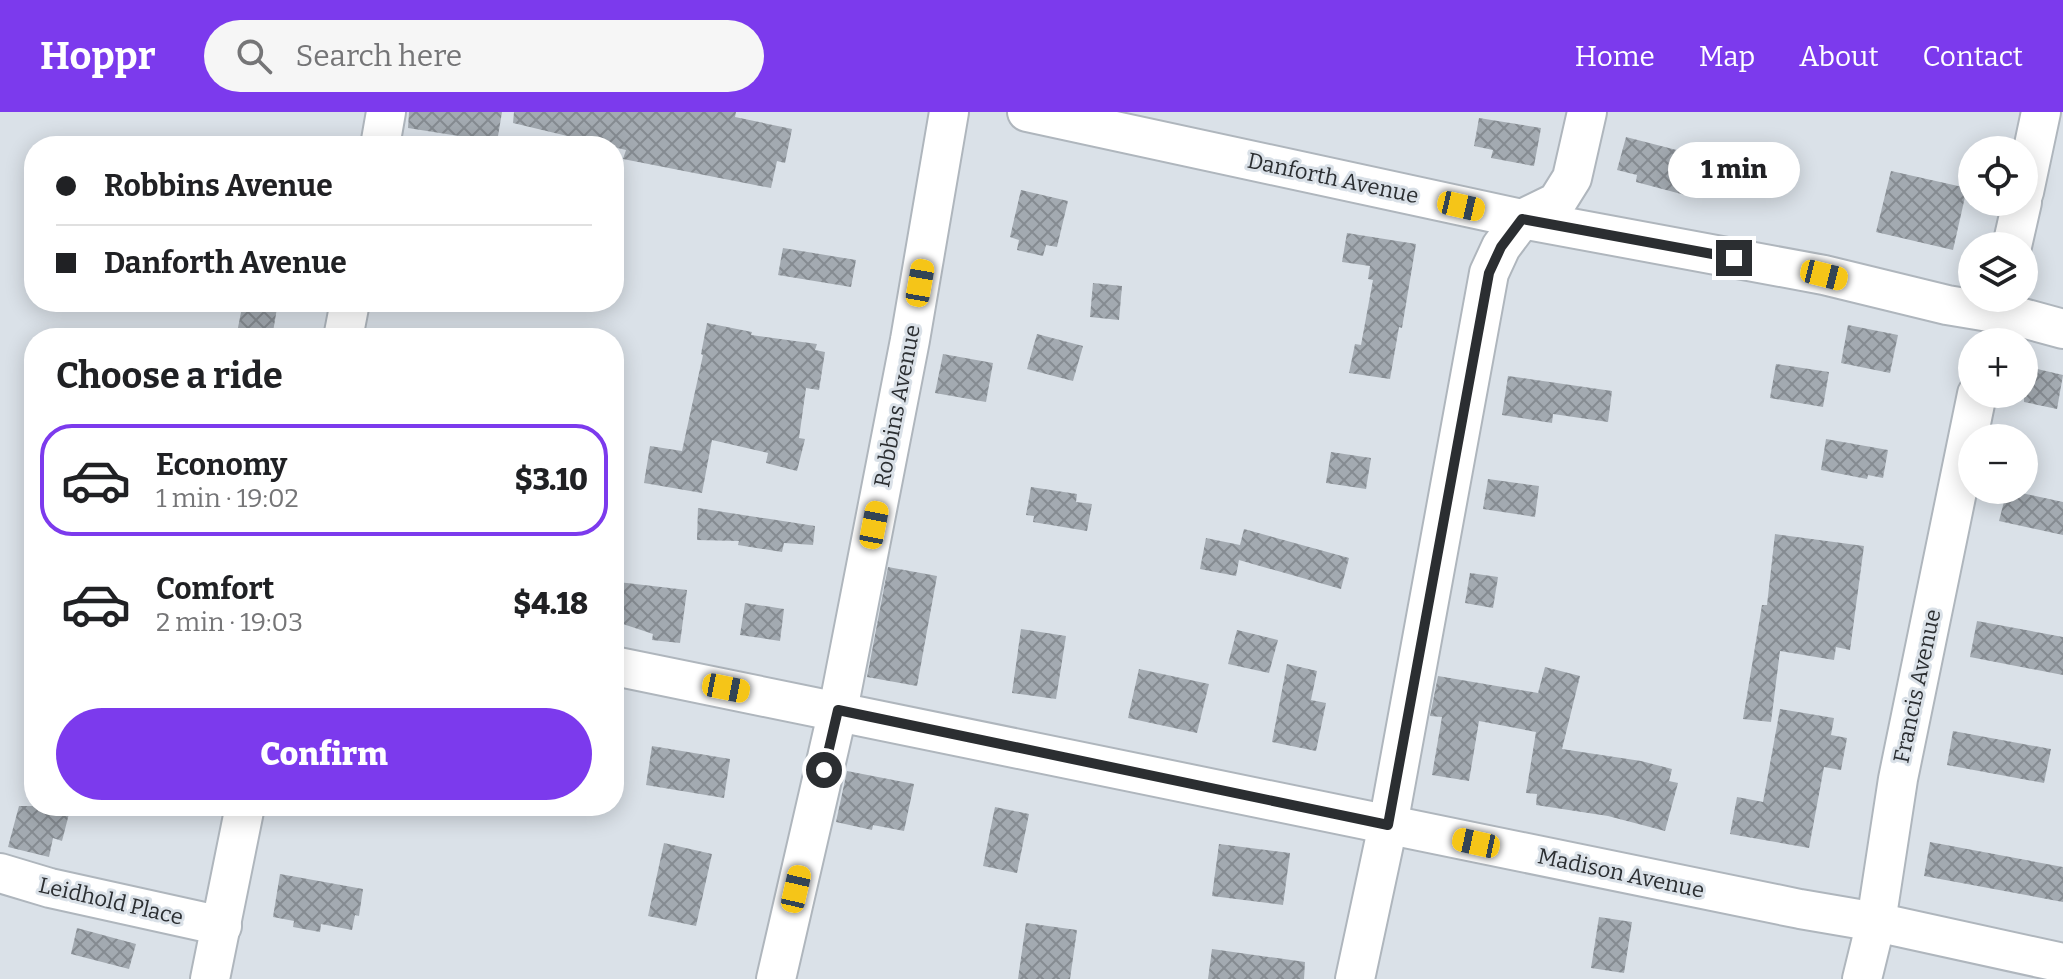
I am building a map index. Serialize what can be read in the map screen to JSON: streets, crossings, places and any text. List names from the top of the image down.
{
  "streets": {
    "street": [
      "Danforth Avenue",
      "Robbins Avenue",
      "Francis Avenue",
      "Madison Avenue",
      "Leidhold Place"
    ]
  },
  "crossings": [
    ["Robbins Avenue", "Madison Avenue"],
    ["Francis Avenue", "Madison Avenue"]
  ],
  "page": {
    "header": "Hoppr",
    "search": "Search here",
    "nav": [
      "Home",
      "Map",
      "About",
      "Contact"
    ],
    "map_buttons": ["+", "−"],
    "banner": ["Robbins Avenue", "Danforth Avenue"],
    "bubble": "1 min",
    "heading": "Choose a ride",
    "list": [
      {
        "name": "Economy",
        "note": "1 min · 19:02",
        "value": "$3.10"
      },
      {
        "name": "Comfort",
        "note": "2 min · 19:03",
        "value": "$4.18"
      }
    ],
    "buttons": "Confirm"
  }
}
